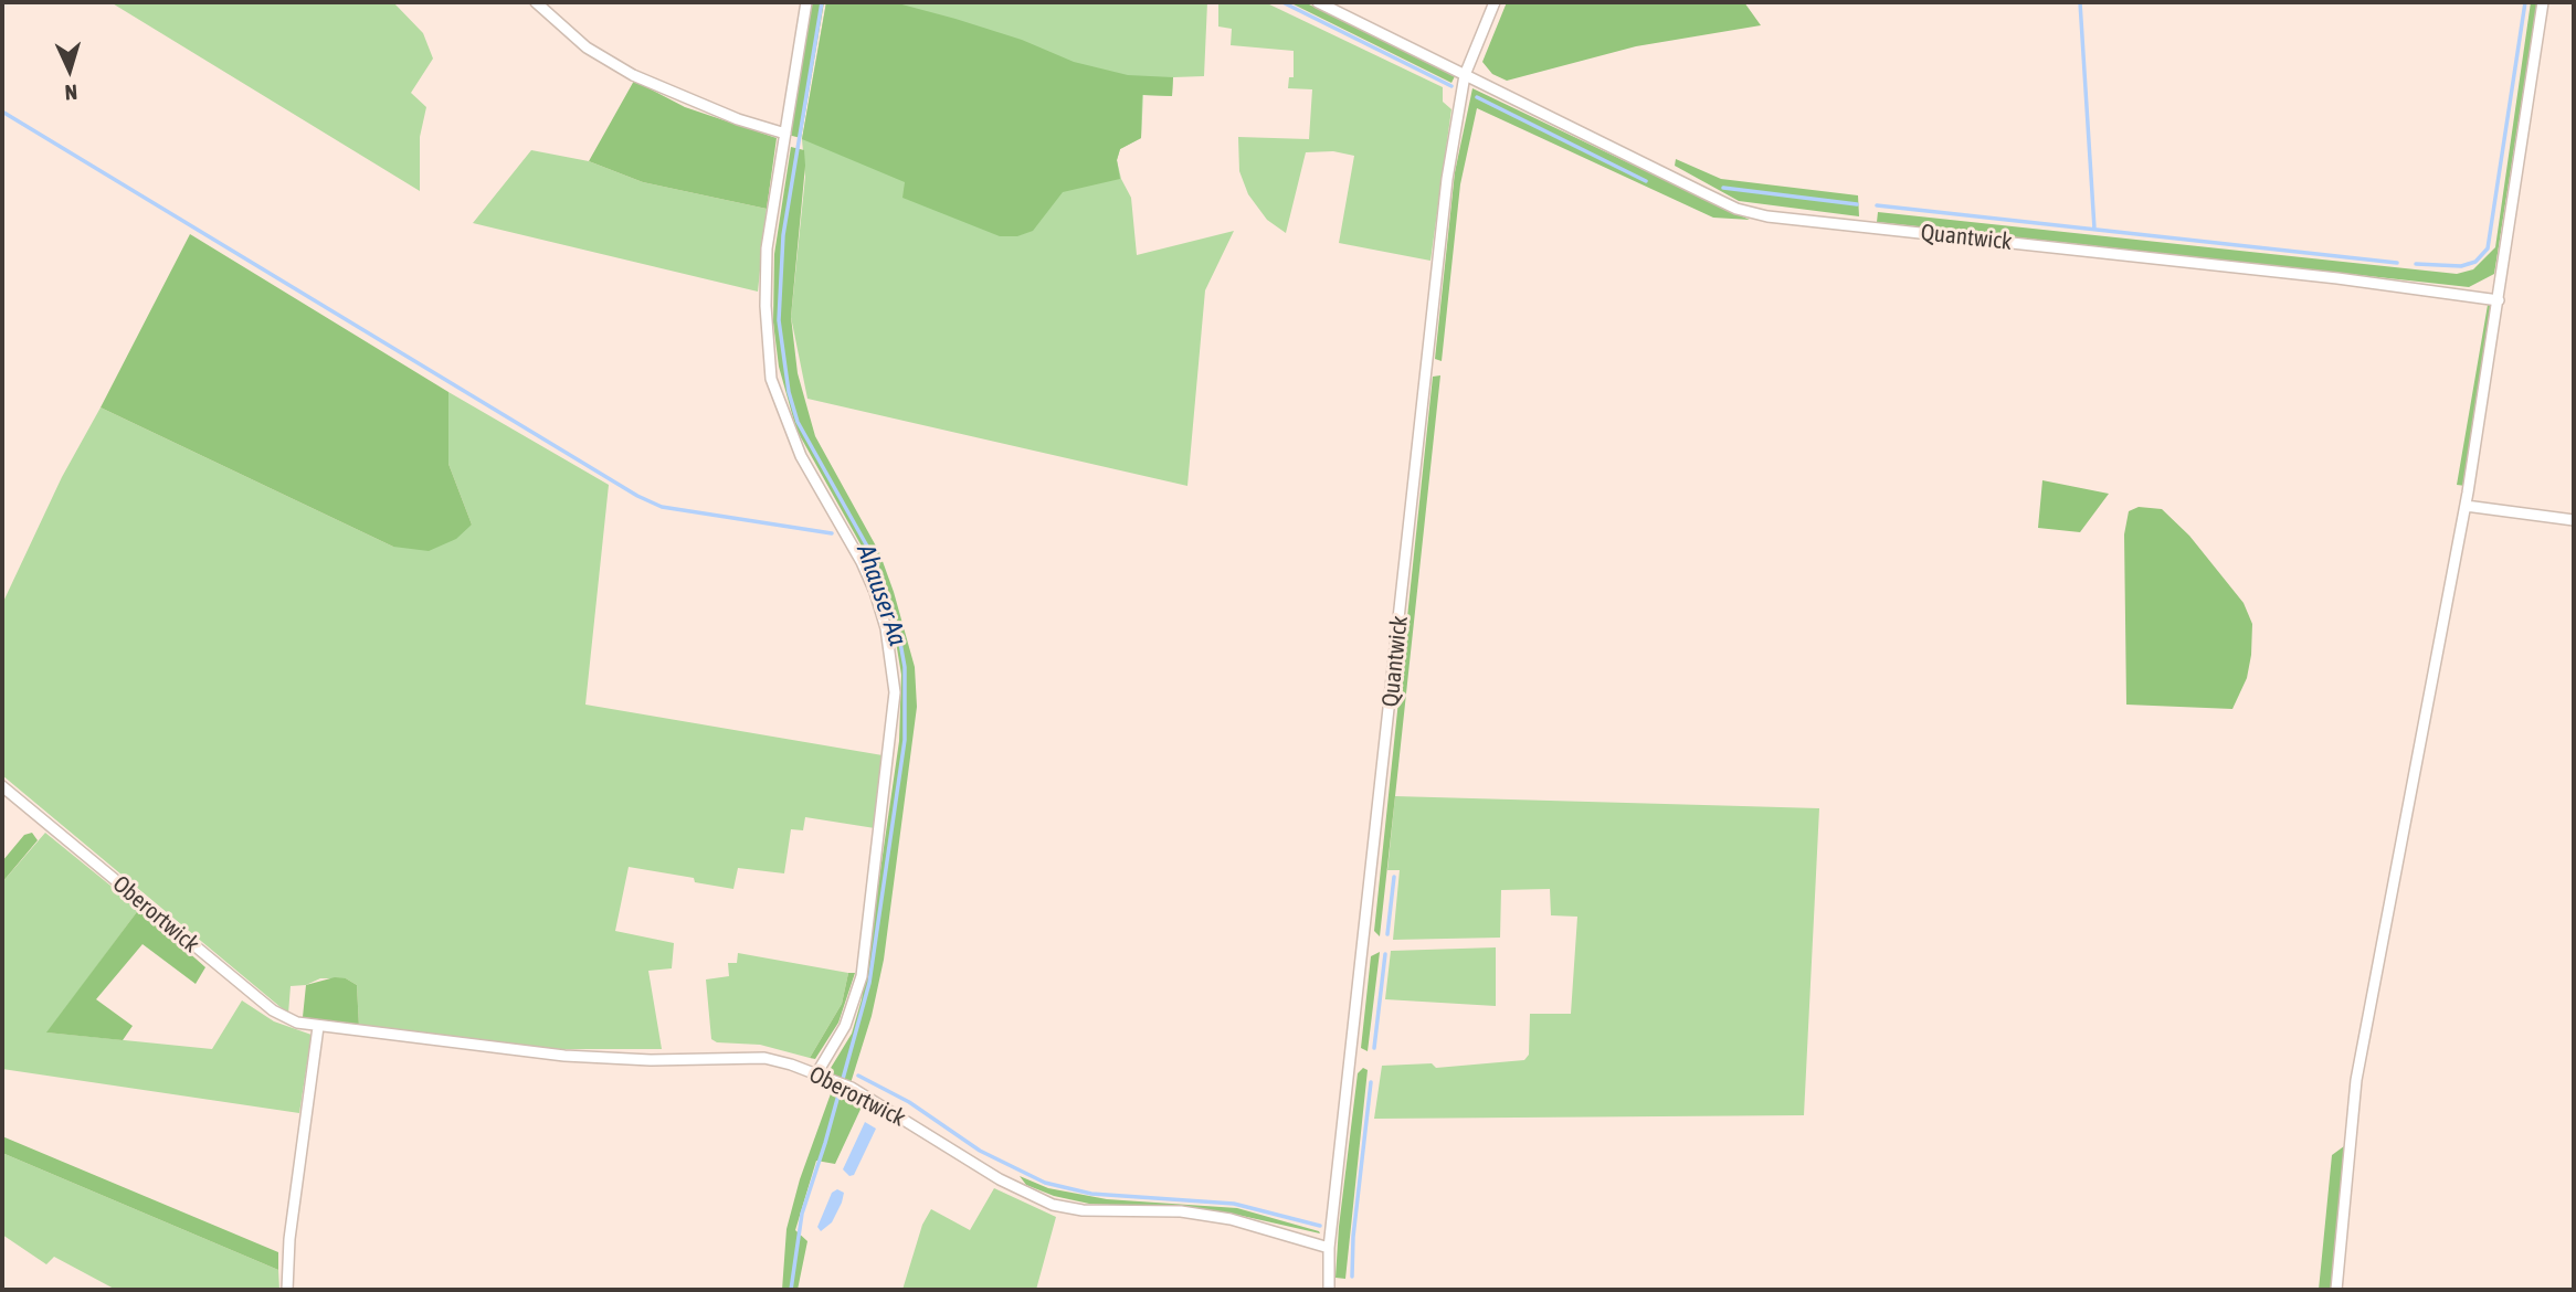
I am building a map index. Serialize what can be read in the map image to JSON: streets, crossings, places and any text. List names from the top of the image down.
{
  "streets": {
    "street": ["Quantwick", "Oberortwick"]
  },
  "crossings": [
    ["Quantwick", "Oberortwick"]
  ],
  "water": ["Ahauser Aa"],
  "north": "bottom"
}
